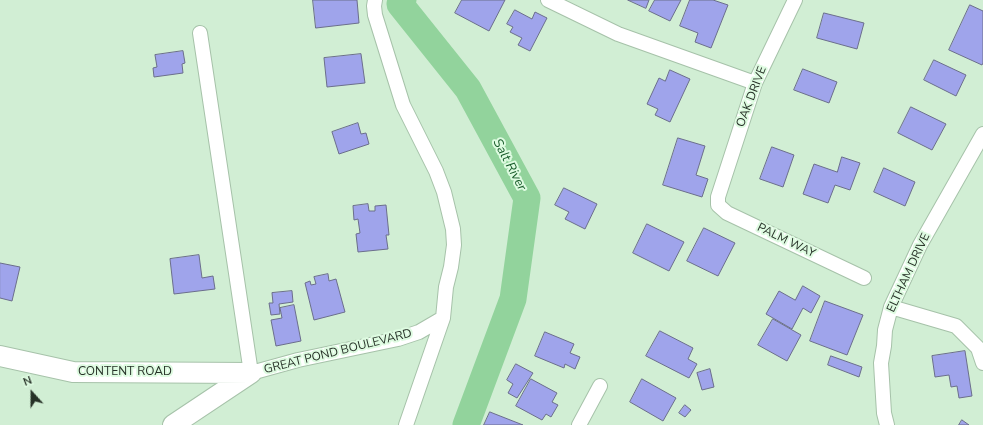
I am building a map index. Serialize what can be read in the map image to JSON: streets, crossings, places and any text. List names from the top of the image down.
{
  "streets": {
    "street": [
      "OAK DRIVE",
      "PALM WAY",
      "ELTHAM DRIVE",
      "GREAT POND BOULEVARD",
      "CONTENT ROAD"
    ]
  },
  "crossings": [
    ["OAK DRIVE", "PALM WAY"],
    ["GREAT POND BOULEVARD", "CONTENT ROAD"]
  ],
  "water": ["Salt River"],
  "north": "top"
}
